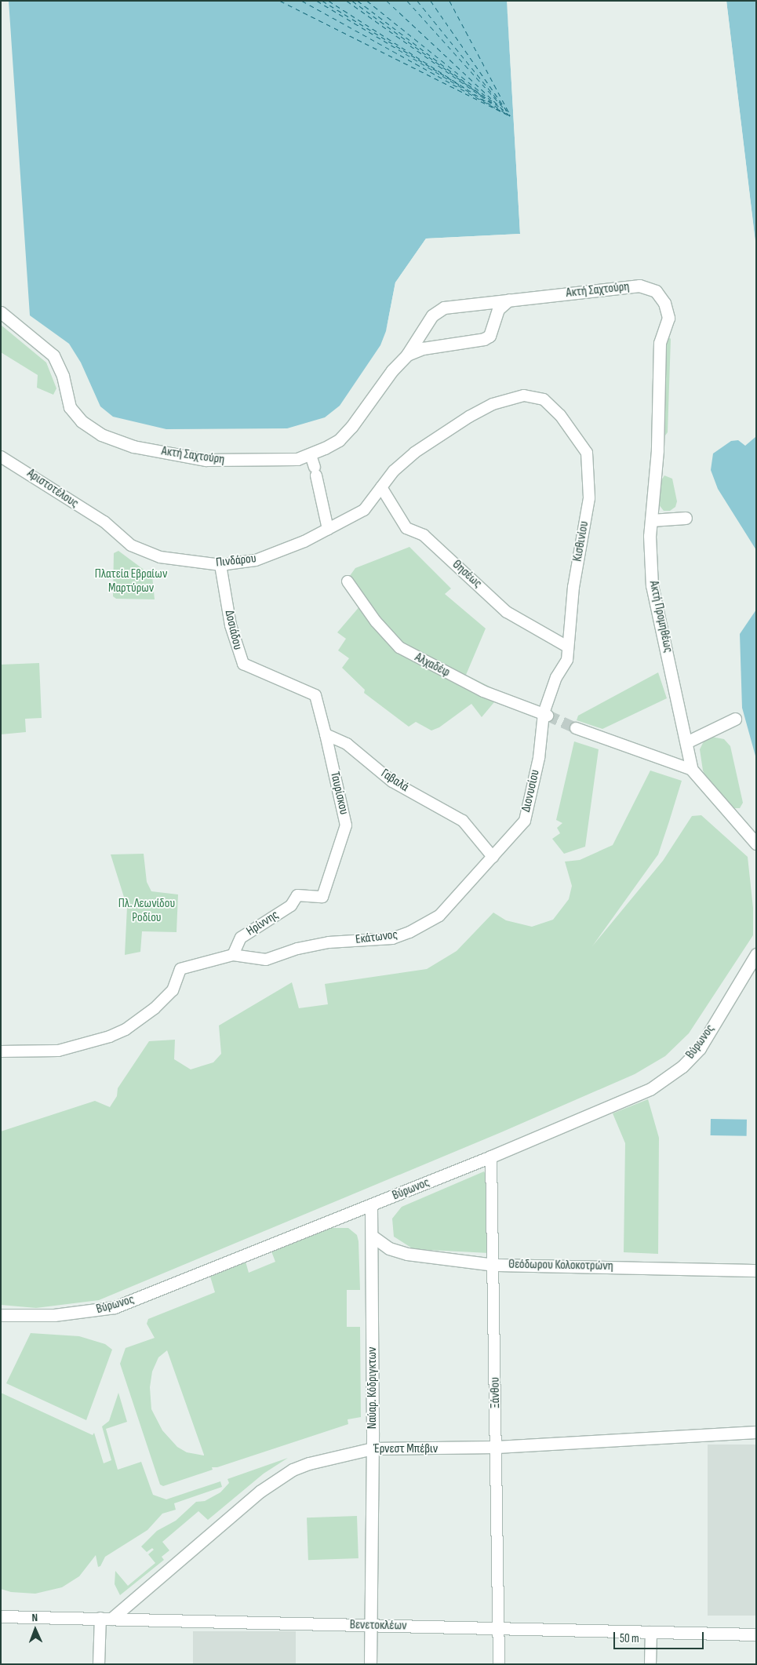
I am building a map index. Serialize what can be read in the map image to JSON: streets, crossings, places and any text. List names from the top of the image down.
{
  "streets": {
    "street": [
      "Ακτή Σαχτούρη",
      "Αριστοτέλους",
      "Κισθινίου",
      "Πινδάρου",
      "Θησέως",
      "Ακτή Προμηθέως",
      "Δοσιάδου",
      "Αλχαδέφ",
      "Γαβαλά",
      "Διονυσίου",
      "Ταυρίσκου",
      "Ηρίννης",
      "Εκάτωνος",
      "Βύρωνος",
      "Θεόδωρου Κολοκοτρώνη",
      "Ναύαρ. Κόδριγκτων",
      "Ξάνθου",
      "Έρνεστ Μπέβιν",
      "Βενετοκλέων"
    ]
  },
  "crossings": [
    ["Ακτή Σαχτούρη", "Ακτή Προμηθέως"],
    ["Αριστοτέλους", "Πινδάρου"],
    ["Κισθινίου", "Πινδάρου"],
    ["Κισθινίου", "Θησέως"],
    ["Κισθινίου", "Αλχαδέφ"],
    ["Κισθινίου", "Διονυσίου"],
    ["Πινδάρου", "Θησέως"],
    ["Πινδάρου", "Δοσιάδου"],
    ["Δοσιάδου", "Γαβαλά"],
    ["Δοσιάδου", "Ταυρίσκου"],
    ["Αλχαδέφ", "Διονυσίου"],
    ["Γαβαλά", "Διονυσίου"],
    ["Γαβαλά", "Ταυρίσκου"],
    ["Γαβαλά", "Εκάτωνος"],
    ["Διονυσίου", "Εκάτωνος"],
    ["Ταυρίσκου", "Ηρίννης"],
    ["Ηρίννης", "Εκάτωνος"],
    ["Βύρωνος", "Ναύαρ. Κόδριγκτων"],
    ["Βύρωνος", "Ξάνθου"],
    ["Θεόδωρου Κολοκοτρώνη", "Ναύαρ. Κόδριγκτων"],
    ["Θεόδωρου Κολοκοτρώνη", "Ξάνθου"],
    ["Ναύαρ. Κόδριγκτων", "Έρνεστ Μπέβιν"],
    ["Ναύαρ. Κόδριγκτων", "Βενετοκλέων"],
    ["Ξάνθου", "Έρνεστ Μπέβιν"],
    ["Ξάνθου", "Βενετοκλέων"],
    ["Έρνεστ Μπέβιν", "Βενετοκλέων"]
  ],
  "parks": ["Πλατεία Εβραίων Μαρτύρων", "Πλ. Λεωνίδου Ροδίου"],
  "scale_bar": "50 m",
  "north": "top"
}
